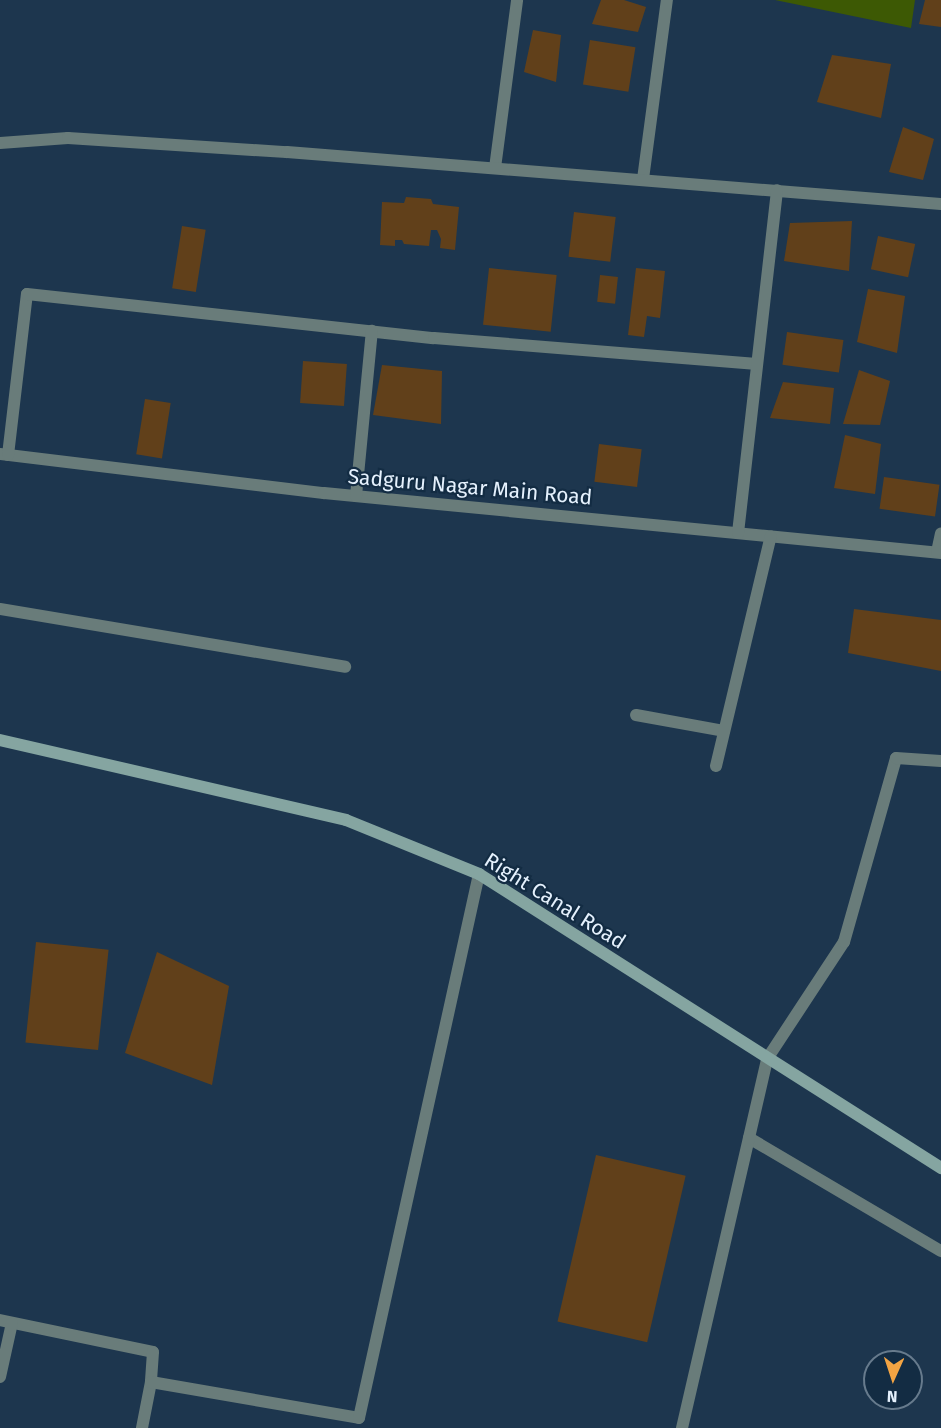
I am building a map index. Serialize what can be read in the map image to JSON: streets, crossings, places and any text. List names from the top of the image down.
{
  "streets": {
    "street": ["Sadguru Nagar Main Road", "Right Canal Road"]
  },
  "north": "bottom"
}
